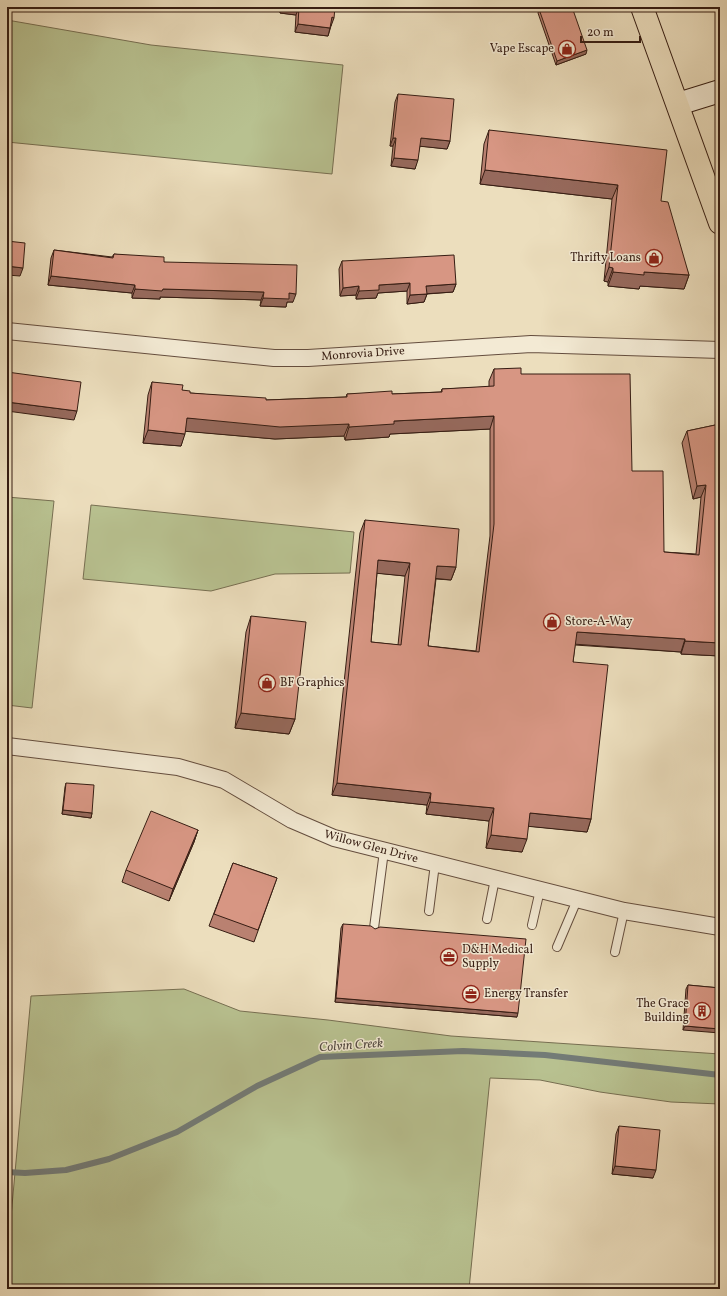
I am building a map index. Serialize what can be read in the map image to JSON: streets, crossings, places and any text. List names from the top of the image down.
{
  "streets": {
    "street": ["Monrovia Drive", "Willow Glen Drive"]
  },
  "water": ["Colvin Creek"],
  "places": {
    "shop": [
      "Vape Escape",
      "Thrifty Loans",
      "Store-A-Way",
      "BF Graphics"
    ],
    "office": ["D&H Medical Supply", "Energy Transfer"],
    "building": ["The Grace Building"]
  },
  "scale_bar": "20 m"
}
